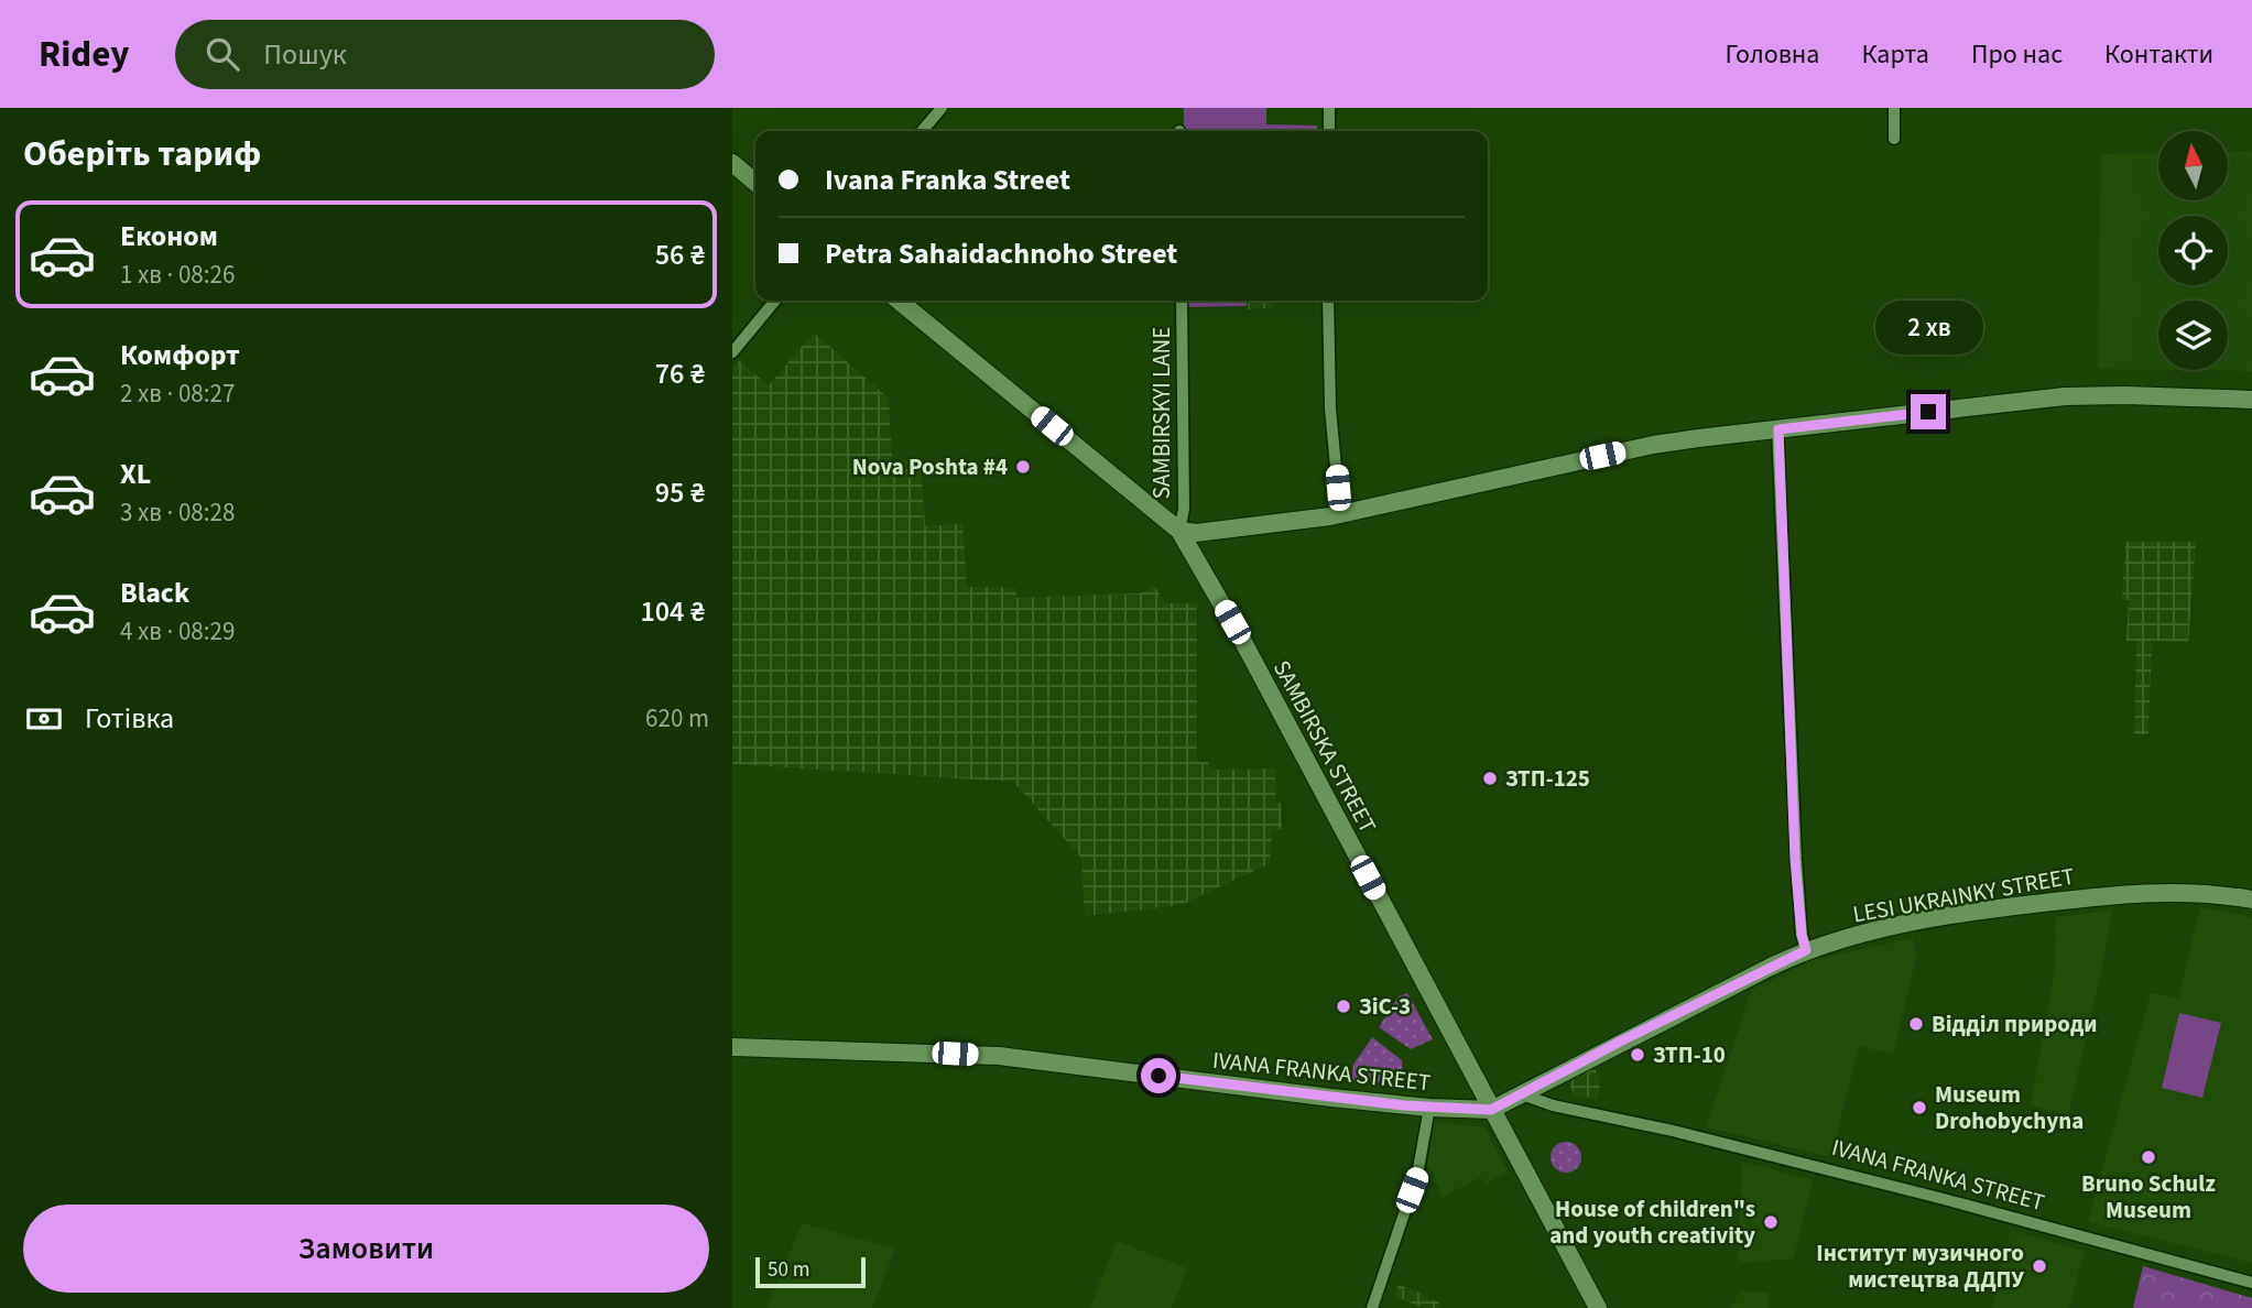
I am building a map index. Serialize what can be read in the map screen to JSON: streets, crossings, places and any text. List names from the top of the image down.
{
  "streets": {
    "main road": ["SAMBIRSKA STREET", "LESI UKRAINKY STREET", "IVANA FRANKA STREET"],
    "street": ["SAMBIRSKYI LANE"]
  },
  "crossings": [
    ["SAMBIRSKYI LANE", "SAMBIRSKA STREET"],
    ["SAMBIRSKA STREET", "LESI UKRAINKY STREET"],
    ["SAMBIRSKA STREET", "IVANA FRANKA STREET"],
    ["LESI UKRAINKY STREET", "IVANA FRANKA STREET"]
  ],
  "places": [
    "Nova Poshta #4",
    "ЗТП-125",
    "ЗіС-3",
    "Відділ природи",
    "ЗТП-10",
    "Museum Drohobychyna",
    "Bruno Schulz Museum",
    "House of children\"s and youth creativity",
    "Інститут музичного мистецтва ДДПУ"
  ],
  "scale_bar": "50 m",
  "north": "top",
  "page": {
    "header": "Ridey",
    "search": "Пошук",
    "nav": [
      "Головна",
      "Карта",
      "Про нас",
      "Контакти"
    ],
    "heading": "Оберіть тариф",
    "banner": ["Ivana Franka Street", "Petra Sahaidachnoho Street"],
    "list": [
      {
        "name": "Економ",
        "note": "1 хв · 08:26",
        "value": "56 ₴"
      },
      {
        "name": "Комфорт",
        "note": "2 хв · 08:27",
        "value": "76 ₴"
      },
      {
        "name": "XL",
        "note": "3 хв · 08:28",
        "value": "95 ₴"
      },
      {
        "name": "Black",
        "note": "4 хв · 08:29",
        "value": "104 ₴"
      }
    ],
    "bubble": "2 хв",
    "pay": ["Готівка", "620 m"],
    "buttons": "Замовити",
    "scale": "50 m"
  }
}
